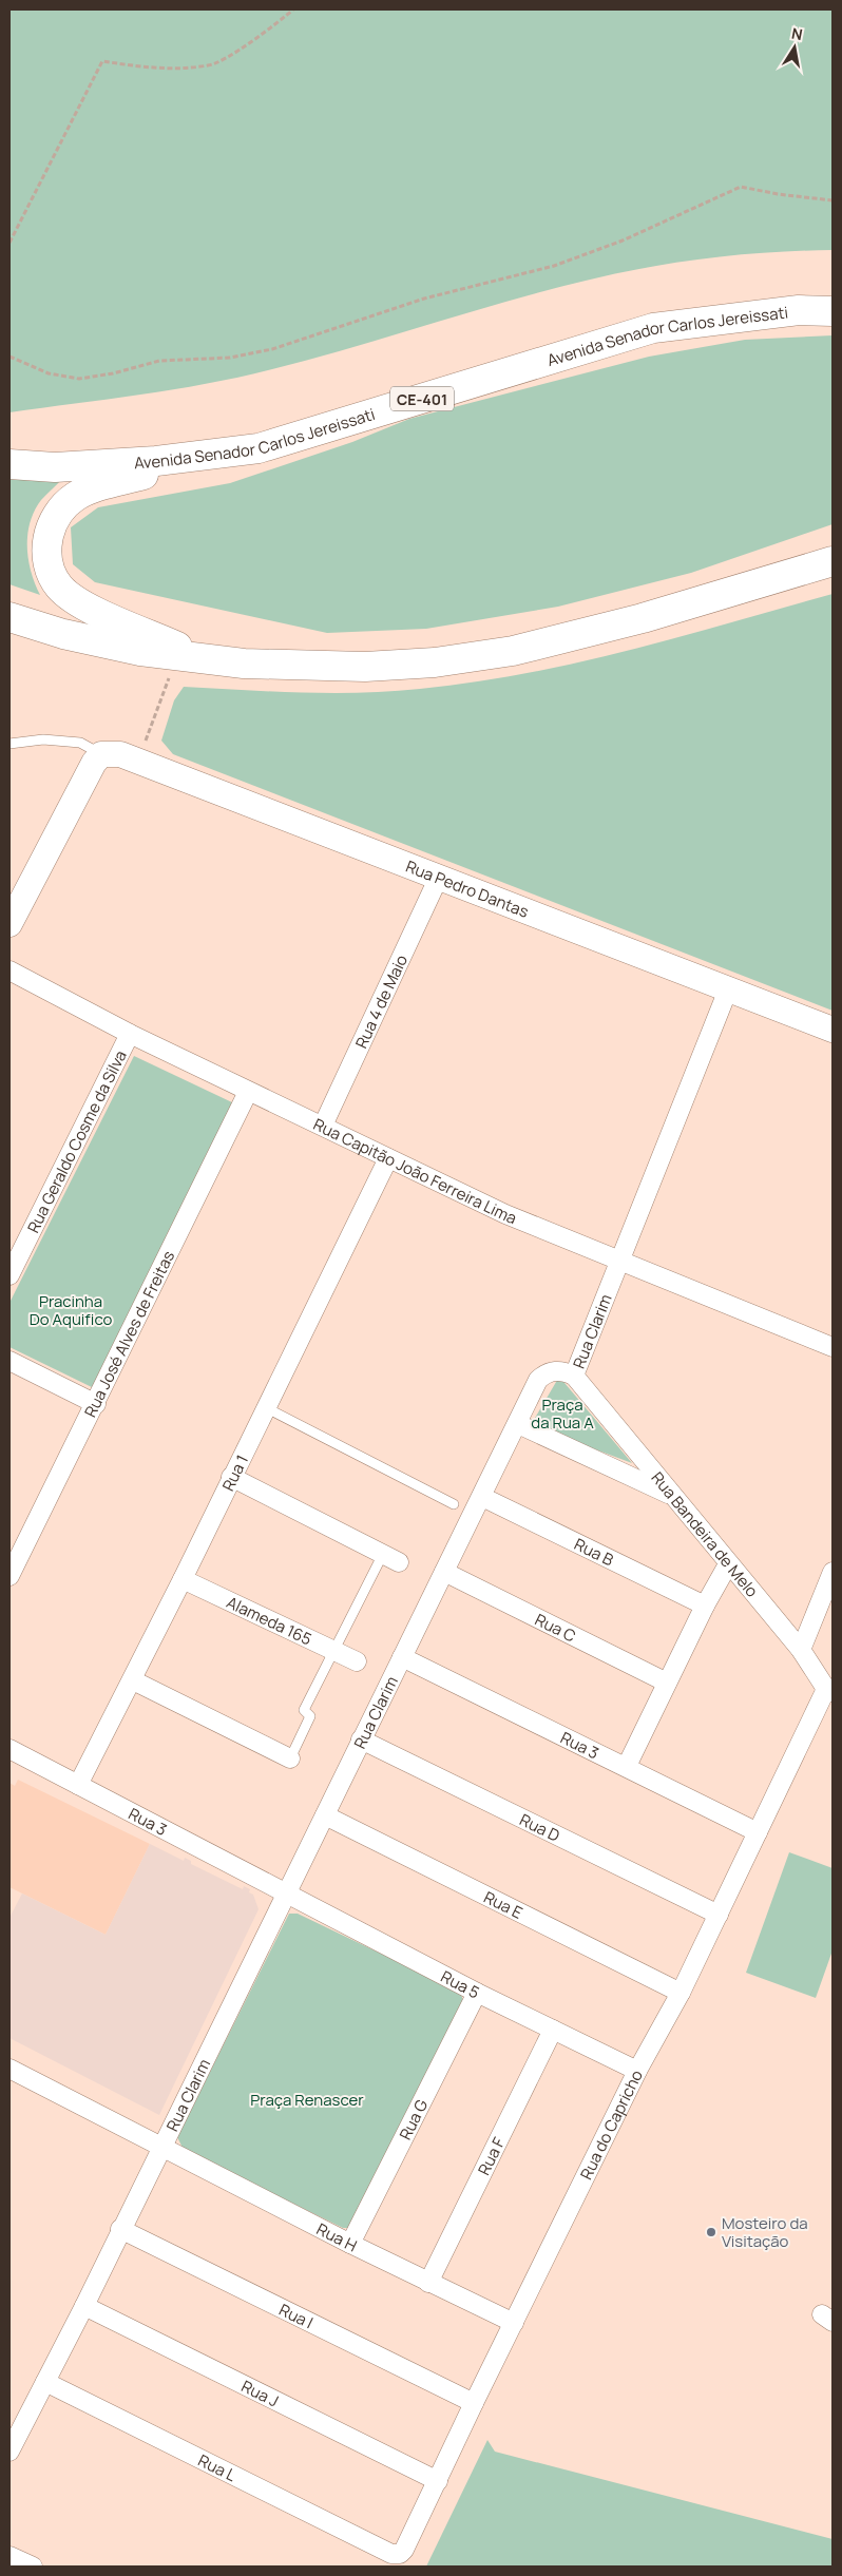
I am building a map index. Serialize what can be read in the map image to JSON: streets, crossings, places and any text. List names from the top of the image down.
{
  "streets": {
    "main road": ["Avenida Senador Carlos Jereissati", "CE-401", "Rua Pedro Dantas"],
    "street": [
      "Rua 4 de Maio",
      "Rua Geraldo Cosme da Silva",
      "Rua Capitão João Ferreira Lima",
      "Rua Clarim",
      "Rua José Alves de Freitas",
      "Rua 1",
      "Rua Bandeira de Melo",
      "Rua B",
      "Alameda 165",
      "Rua C",
      "Rua 3",
      "Rua D",
      "Rua E",
      "Rua 5",
      "Rua G",
      "Rua do Capricho",
      "Rua F",
      "Rua H",
      "Rua I",
      "Rua J",
      "Rua L"
    ]
  },
  "crossings": [
    ["Rua Pedro Dantas", "Rua 4 de Maio"],
    ["Rua Pedro Dantas", "Rua Clarim"],
    ["Rua 4 de Maio", "Rua Capitão João Ferreira Lima"],
    ["Rua Geraldo Cosme da Silva", "Rua Capitão João Ferreira Lima"],
    ["Rua Capitão João Ferreira Lima", "Rua Clarim"],
    ["Rua Capitão João Ferreira Lima", "Rua José Alves de Freitas"],
    ["Rua Capitão João Ferreira Lima", "Rua 1"],
    ["Rua Clarim", "Rua Bandeira de Melo"],
    ["Rua Clarim", "Rua B"],
    ["Rua Clarim", "Rua C"],
    ["Rua Clarim", "Rua 3"],
    ["Rua Clarim", "Rua D"],
    ["Rua Clarim", "Rua E"],
    ["Rua Clarim", "Rua 5"],
    ["Rua Clarim", "Rua H"],
    ["Rua Clarim", "Rua I"],
    ["Rua Clarim", "Rua J"],
    ["Rua Clarim", "Rua L"],
    ["Rua 1", "Alameda 165"],
    ["Rua 1", "Rua 3"],
    ["Rua Bandeira de Melo", "Rua do Capricho"],
    ["Rua 3", "Rua 5"],
    ["Rua 3", "Rua do Capricho"],
    ["Rua D", "Rua do Capricho"],
    ["Rua E", "Rua do Capricho"],
    ["Rua 5", "Rua G"],
    ["Rua 5", "Rua do Capricho"],
    ["Rua 5", "Rua F"],
    ["Rua G", "Rua H"],
    ["Rua do Capricho", "Rua H"],
    ["Rua do Capricho", "Rua I"],
    ["Rua do Capricho", "Rua J"],
    ["Rua do Capricho", "Rua L"],
    ["Rua F", "Rua H"]
  ],
  "parks": ["Pracinha Do Aquifico", "Praça da Rua A", "Praça Renascer"],
  "places": ["Mosteiro da Visitação"],
  "north": "top"
}
